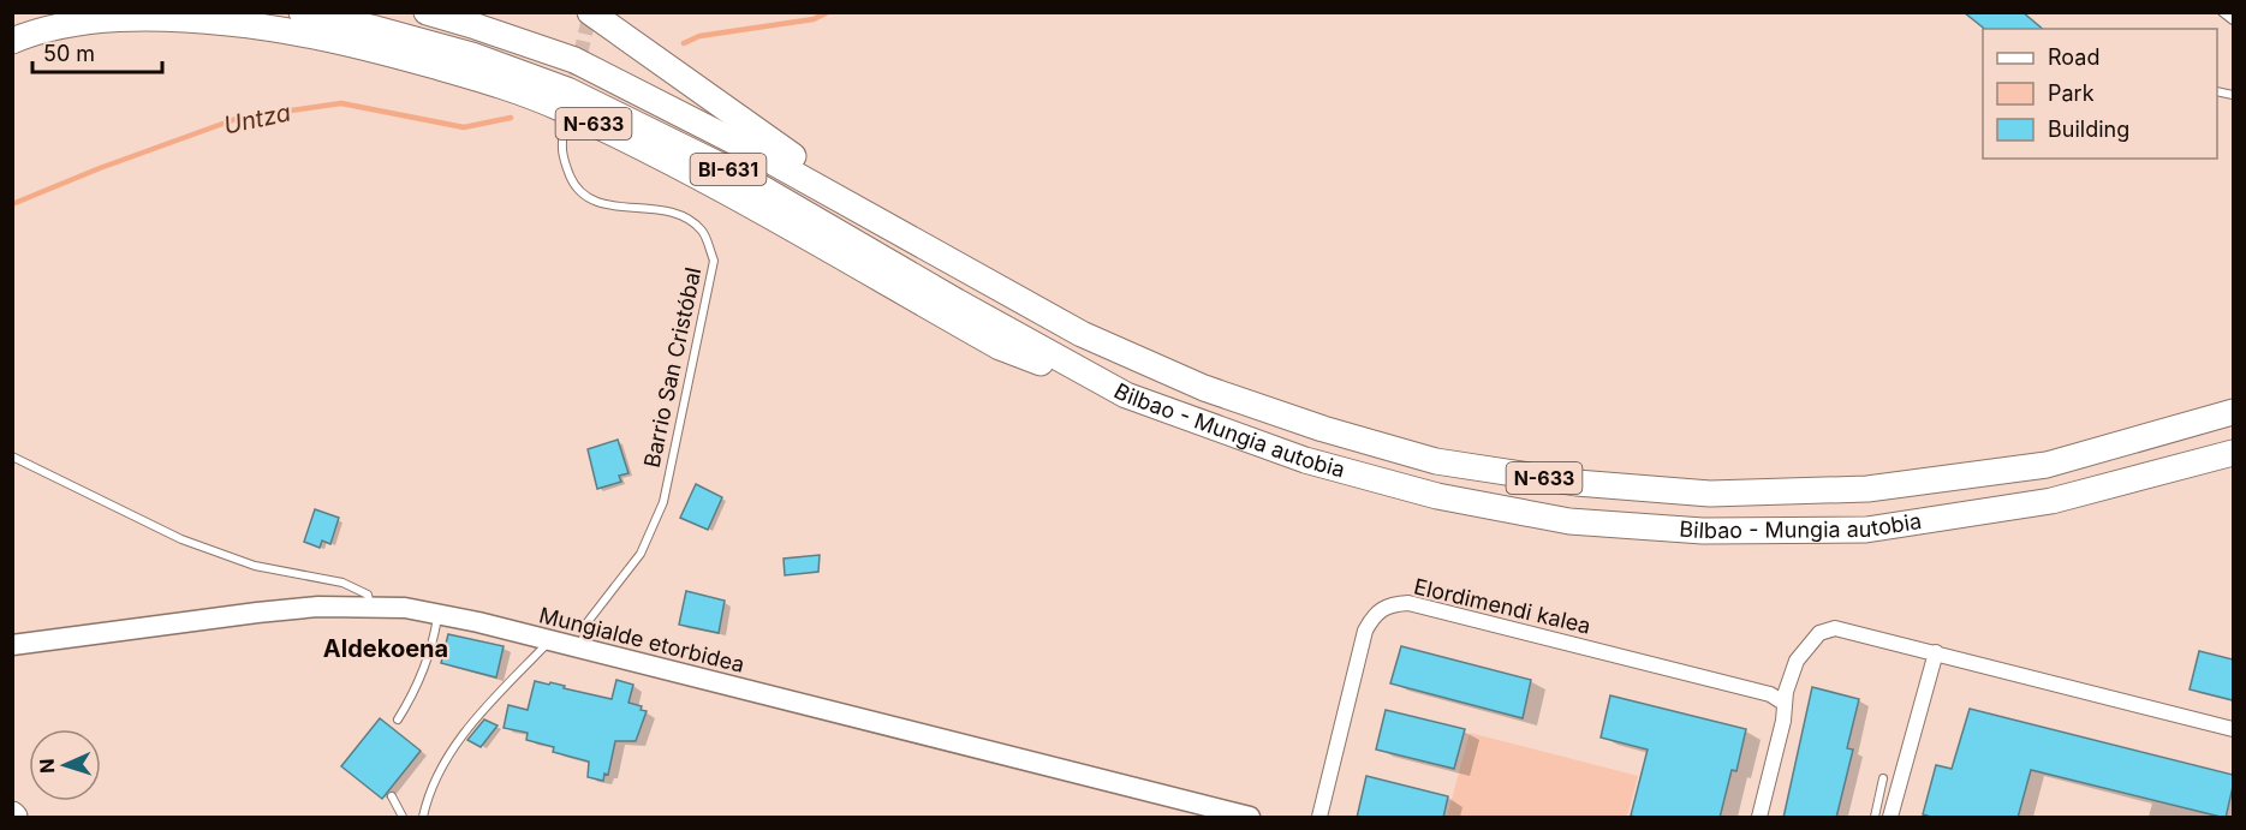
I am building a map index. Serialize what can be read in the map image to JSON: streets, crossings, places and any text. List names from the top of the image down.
{
  "streets": {
    "highway": ["N-633", "BI-631", "Bilbao - Mungia autobia"],
    "street": ["Elordimendi kalea", "Mungialde etorbidea"],
    "lane": ["Barrio San Cristóbal"]
  },
  "crossings": [
    ["N-633", "Bilbao - Mungia autobia"],
    ["Barrio San Cristóbal", "Mungialde etorbidea"]
  ],
  "districts": ["Aldekoena"],
  "water": ["Untza"],
  "legend": ["Road", "Park", "Building"],
  "scale_bar": "50 m",
  "north": "left"
}
